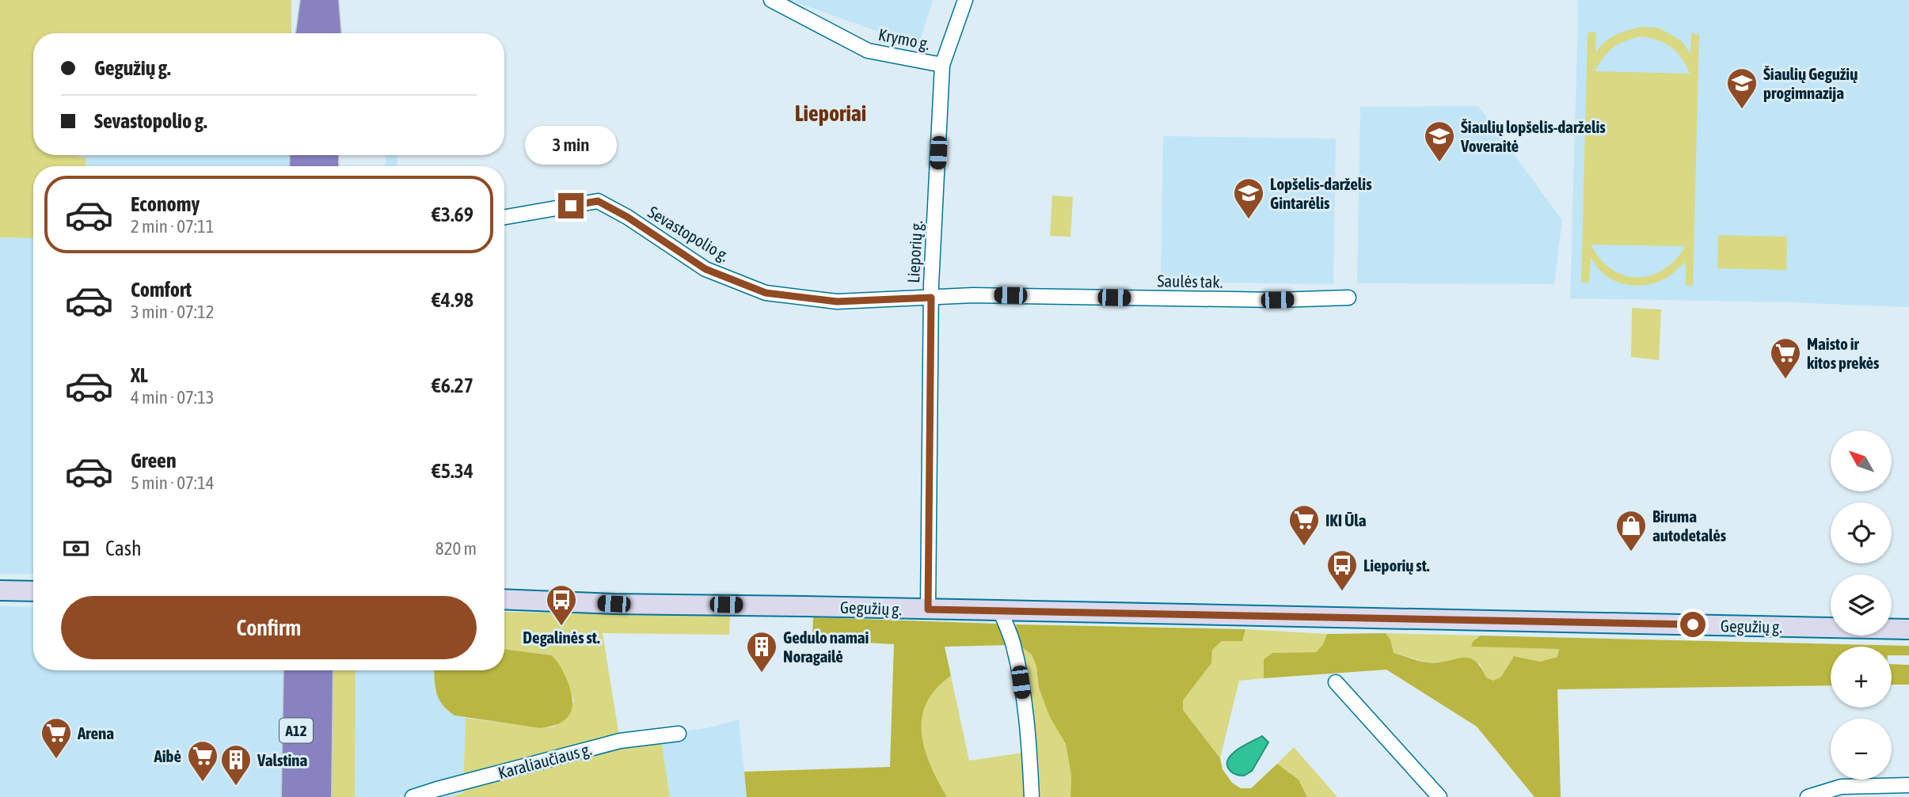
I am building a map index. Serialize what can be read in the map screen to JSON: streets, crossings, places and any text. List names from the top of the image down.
{
  "streets": {
    "highway": ["A12"],
    "main road": ["Gegužių g."],
    "street": [
      "Krymo g.",
      "Sevastopolio g.",
      "Lieporių g.",
      "Saulės tak.",
      "Karaliaučiaus g."
    ]
  },
  "crossings": [
    ["Krymo g.", "Lieporių g."],
    ["Sevastopolio g.", "Lieporių g."],
    ["Sevastopolio g.", "Saulės tak."],
    ["Lieporių g.", "Saulės tak."],
    ["Lieporių g.", "Gegužių g."]
  ],
  "districts": ["Lieporiai"],
  "places": {
    "school or university": ["Šiaulių Gegužių progimnazija", "Šiaulių lopšelis-darželis Voveraitė", "Lopšelis-darželis Gintarėlis"],
    "supermarket": [
      "Maisto ir kitos prekės",
      "IKI Ūla",
      "Arena",
      "Aibė"
    ],
    "shop": ["Biruma autodetalės"],
    "bus stop": ["Lieporių st.", "Degalinės st."],
    "building": ["Gedulo namai Noragailė", "Valstina"]
  },
  "north": "top left",
  "page": {
    "banner": ["Gegužių g.", "Sevastopolio g."],
    "bubble": "3 min",
    "list": [
      {
        "name": "Economy",
        "note": "2 min · 07:11",
        "value": "€3.69"
      },
      {
        "name": "Comfort",
        "note": "3 min · 07:12",
        "value": "€4.98"
      },
      {
        "name": "XL",
        "note": "4 min · 07:13",
        "value": "€6.27"
      },
      {
        "name": "Green",
        "note": "5 min · 07:14",
        "value": "€5.34"
      }
    ],
    "map_buttons": ["+", "−"],
    "pay": ["Cash", "820 m"],
    "buttons": "Confirm"
  }
}
